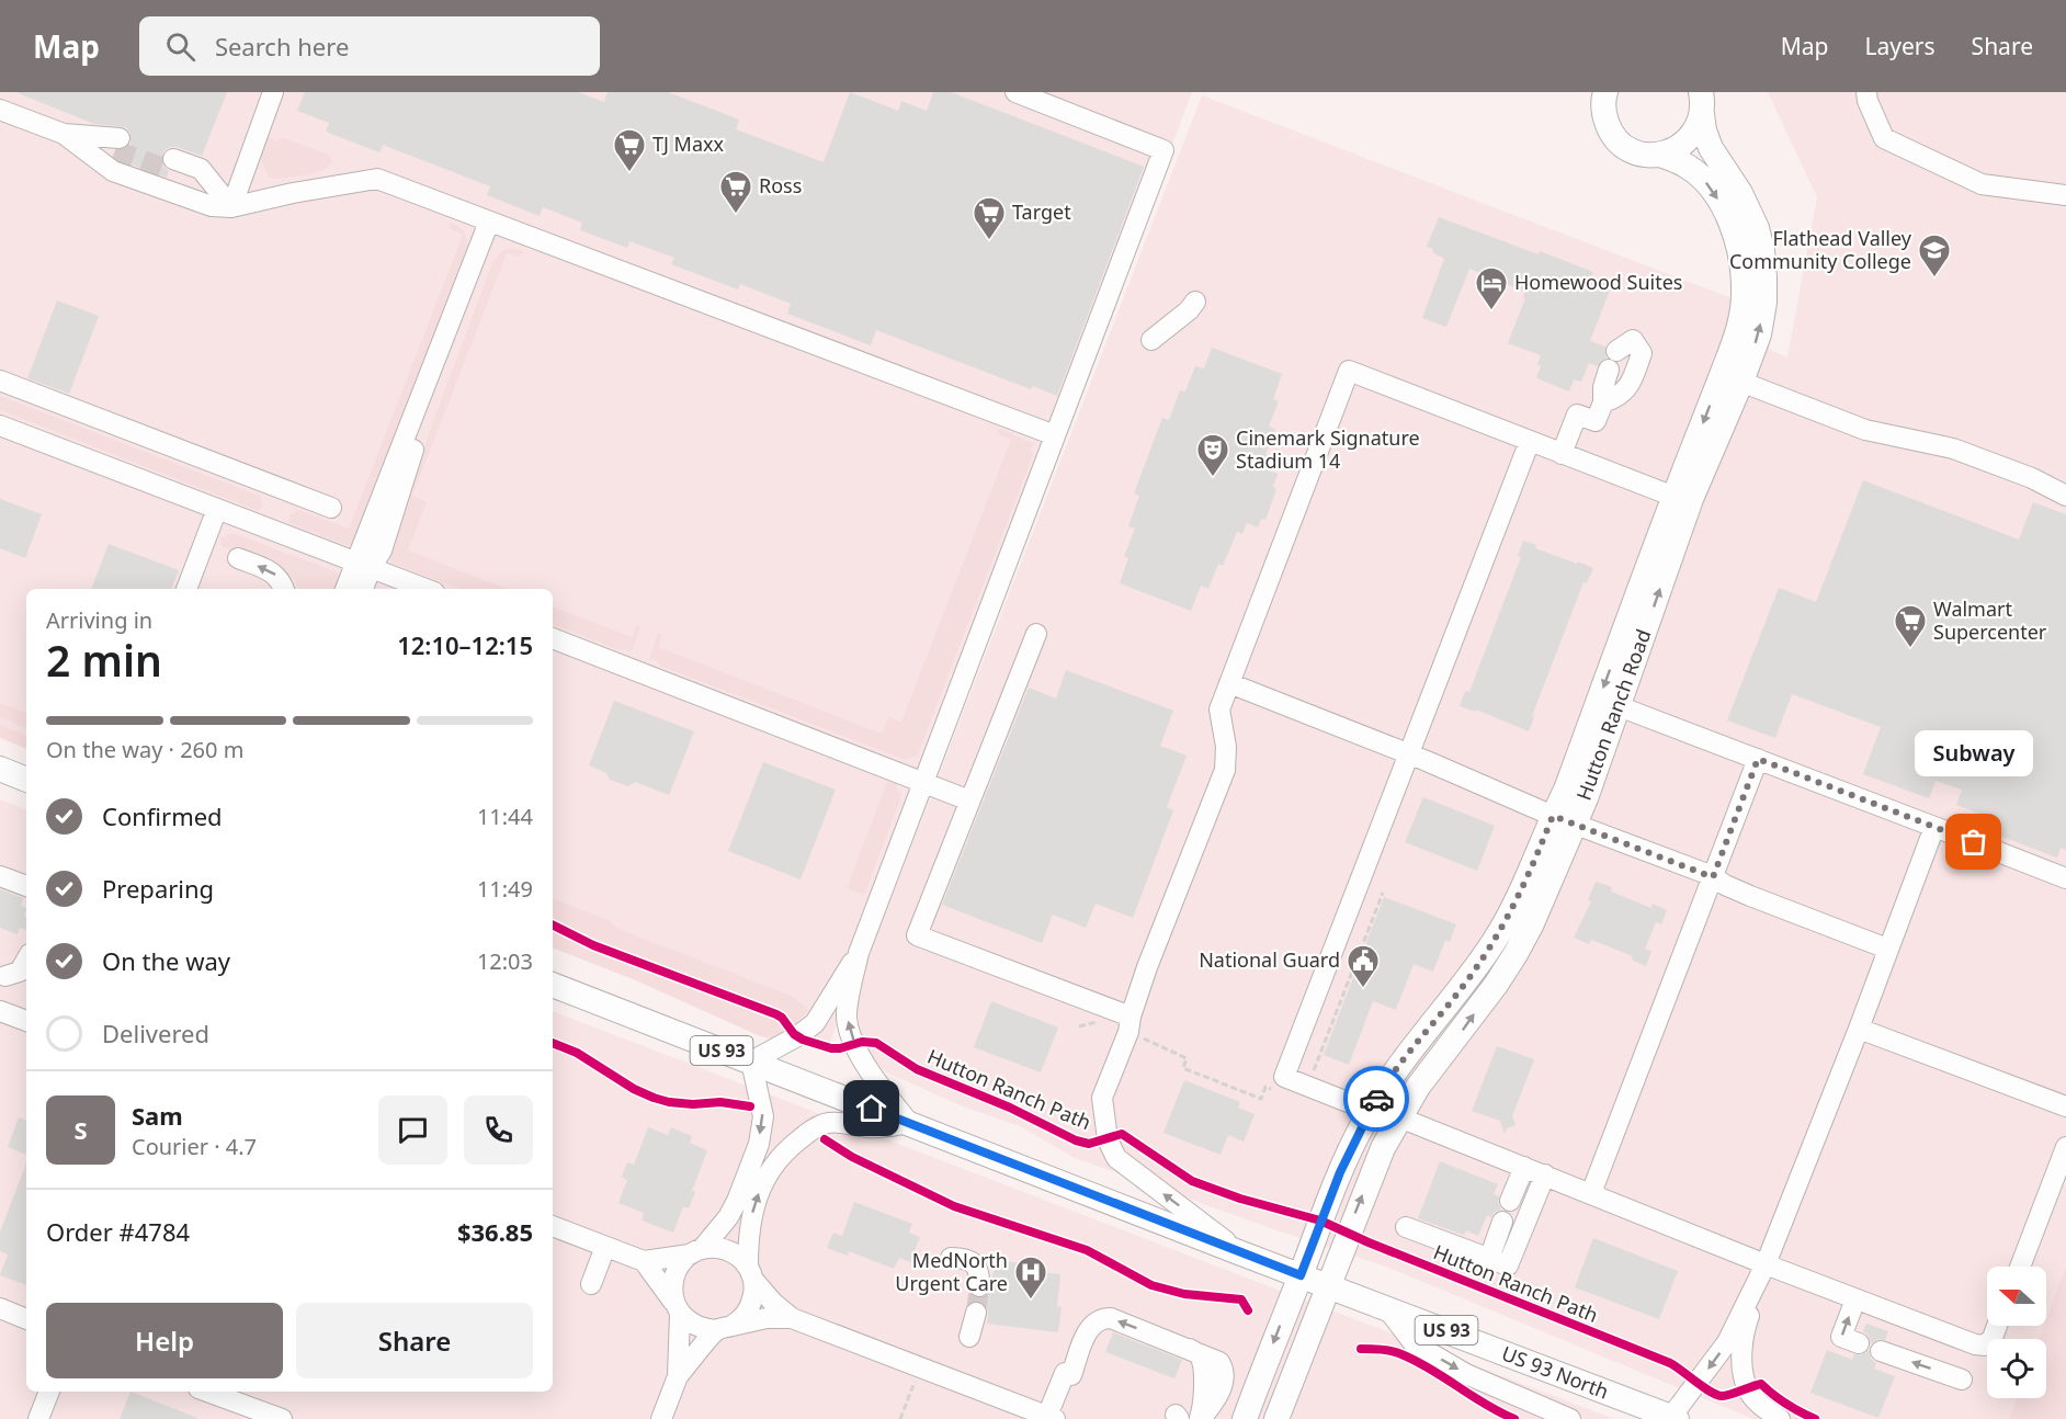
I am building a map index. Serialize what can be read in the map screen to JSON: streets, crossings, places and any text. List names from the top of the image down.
{
  "streets": {
    "main road": ["Hutton Ranch Road", "US 93", "US 93 North"],
    "cycle path": ["Hutton Ranch Path"]
  },
  "crossings": [
    ["Hutton Ranch Road", "US 93 North"]
  ],
  "places": {
    "supermarket": [
      "TJ Maxx",
      "Ross",
      "Target",
      "Walmart Supercenter"
    ],
    "school or university": ["Flathead Valley Community College"],
    "hotel": ["Homewood Suites"],
    "theatre": ["Cinemark Signature Stadium 14"],
    "other": ["Subway"],
    "public building": ["National Guard"],
    "hospital": ["MedNorth Urgent Care"]
  },
  "north": "left",
  "page": {
    "header": "Map",
    "search": "Search here",
    "nav": ["Map", "Layers", "Share"],
    "heading": ["2 min", "Arriving in", "12:10–12:15"],
    "panel": [
      "Sam",
      "Courier · 4.7",
      "Order #4784",
      "$36.85"
    ],
    "bar": "On the way · 260 m",
    "bubble": "Subway",
    "list": [
      ["Confirmed", "11:44"],
      ["Preparing", "11:49"],
      ["On the way", "12:03"],
      "Delivered"
    ],
    "round": "S",
    "buttons": ["Help", "Share"]
  }
}
